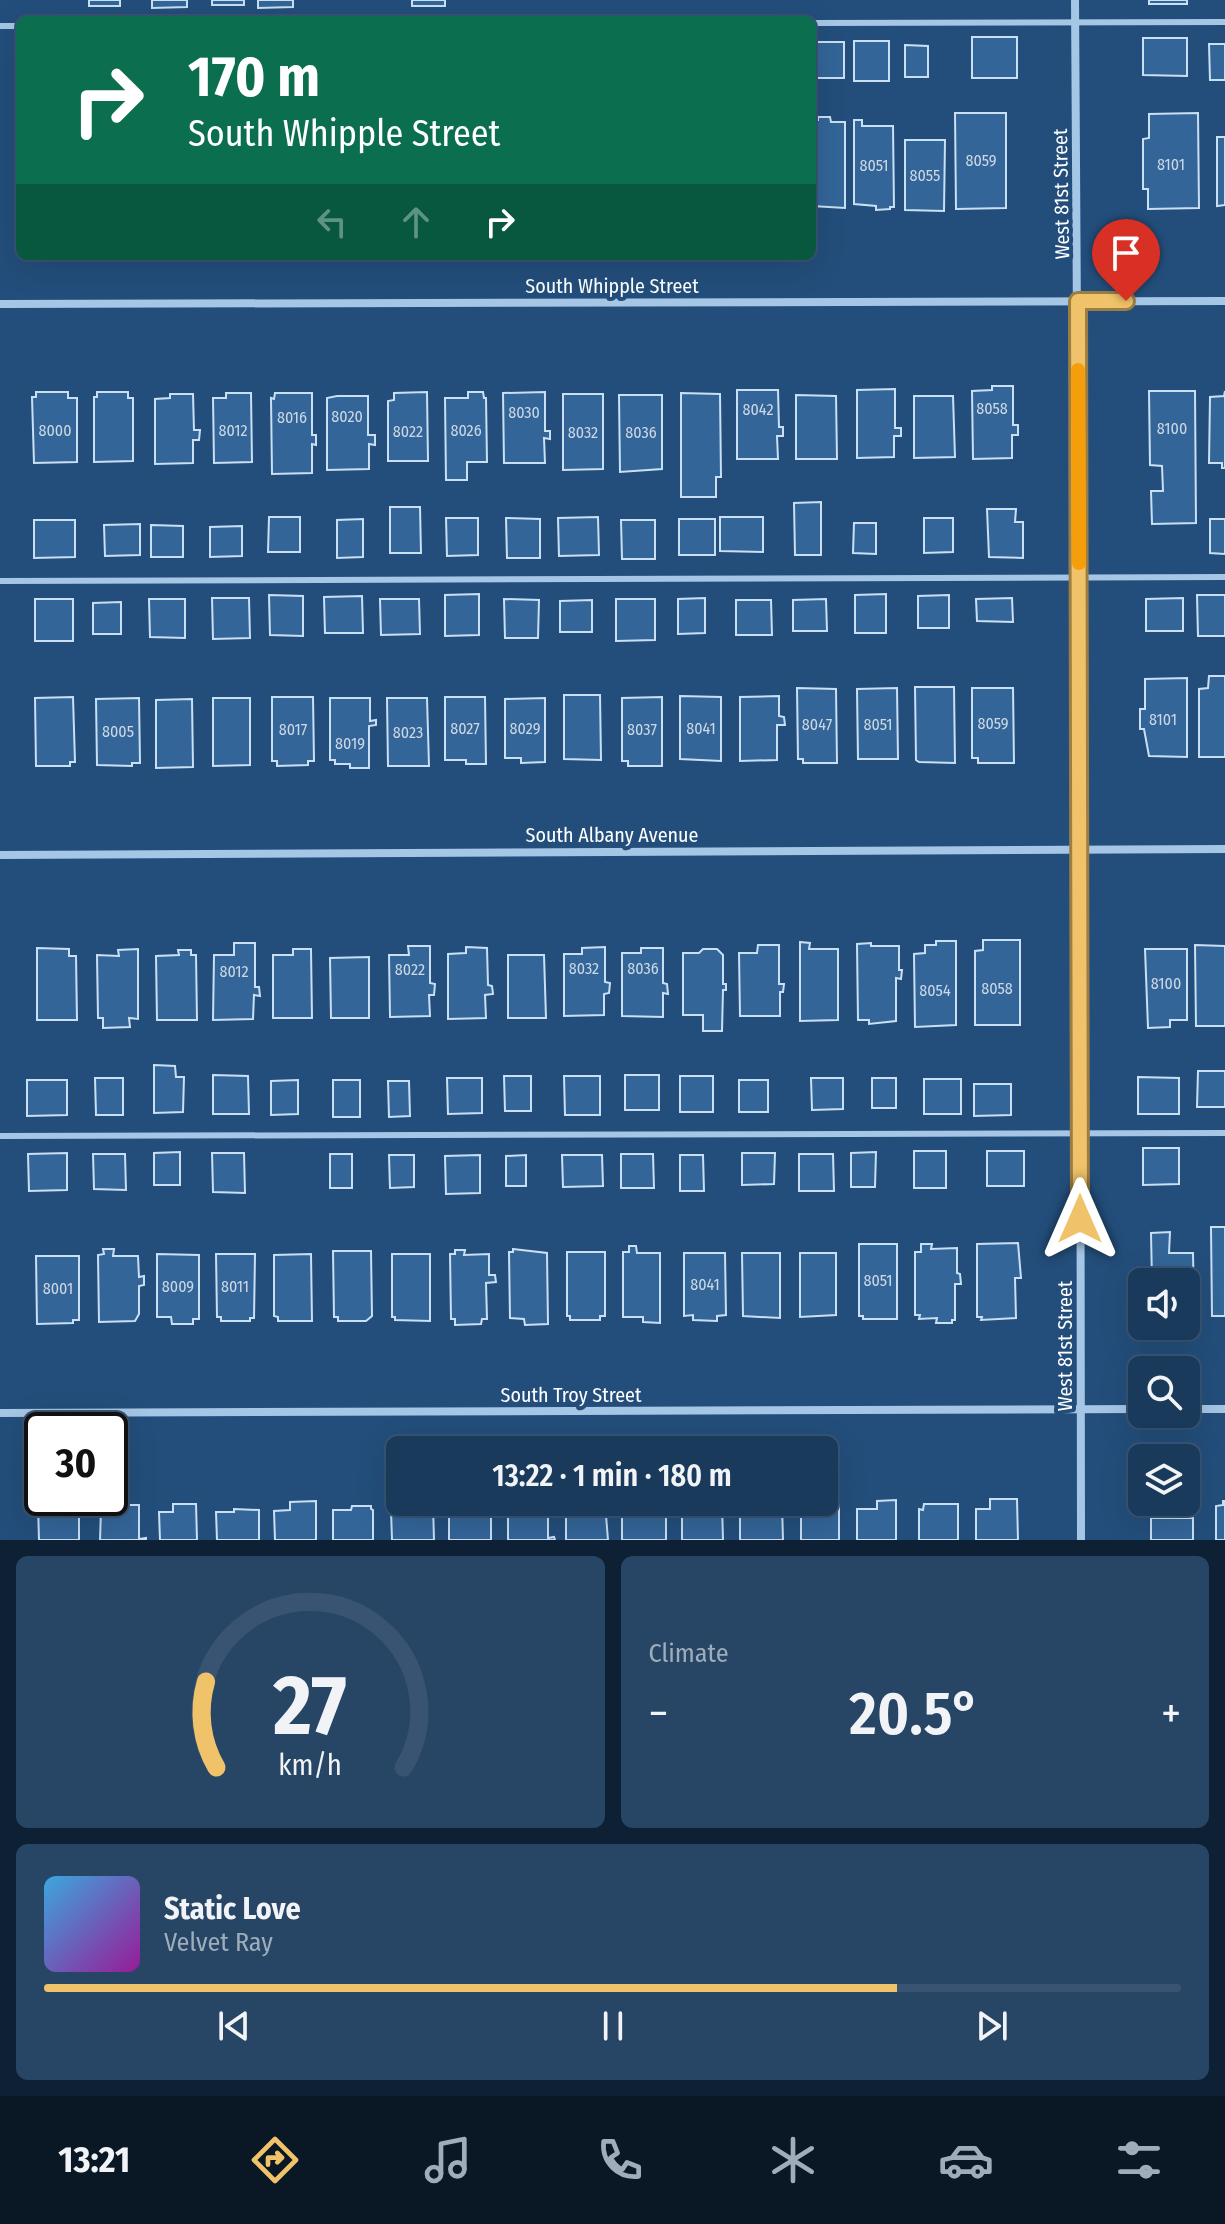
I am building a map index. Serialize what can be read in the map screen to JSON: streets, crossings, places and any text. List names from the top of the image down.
{
  "streets": {
    "street": [
      "West 81st Street",
      "South Whipple Street",
      "South Albany Avenue",
      "South Troy Street"
    ]
  },
  "crossings": [
    ["West 81st Street", "South Whipple Street"],
    ["West 81st Street", "South Albany Avenue"],
    ["West 81st Street", "South Troy Street"]
  ],
  "house_numbers": [
    "8059",
    "8101",
    "8051",
    "8055",
    "8058",
    "8042",
    "8030",
    "8020",
    "8016",
    "8100",
    "8000",
    "8012",
    "8026",
    "8022",
    "8032",
    "8036",
    "8101",
    "8059",
    "8047",
    "8051",
    "8027",
    "8029",
    "8041",
    "8017",
    "8037",
    "8005",
    "8023",
    "8019",
    "8032",
    "8036",
    "8022",
    "8012",
    "8100",
    "8058",
    "8054",
    "8051",
    "8041",
    "8009",
    "8011",
    "8001"
  ],
  "page": {
    "turn": ["170 m", "South Whipple Street"],
    "limit": "30",
    "trip": "13:22 · 1 min · 180 m",
    "tile": "Climate",
    "heat": ["−", "20.5°", "+"],
    "song": ["Static Love", "Velvet Ray"],
    "tabs": "13:21",
    "gauge": ["27", "km/h"]
  }
}
